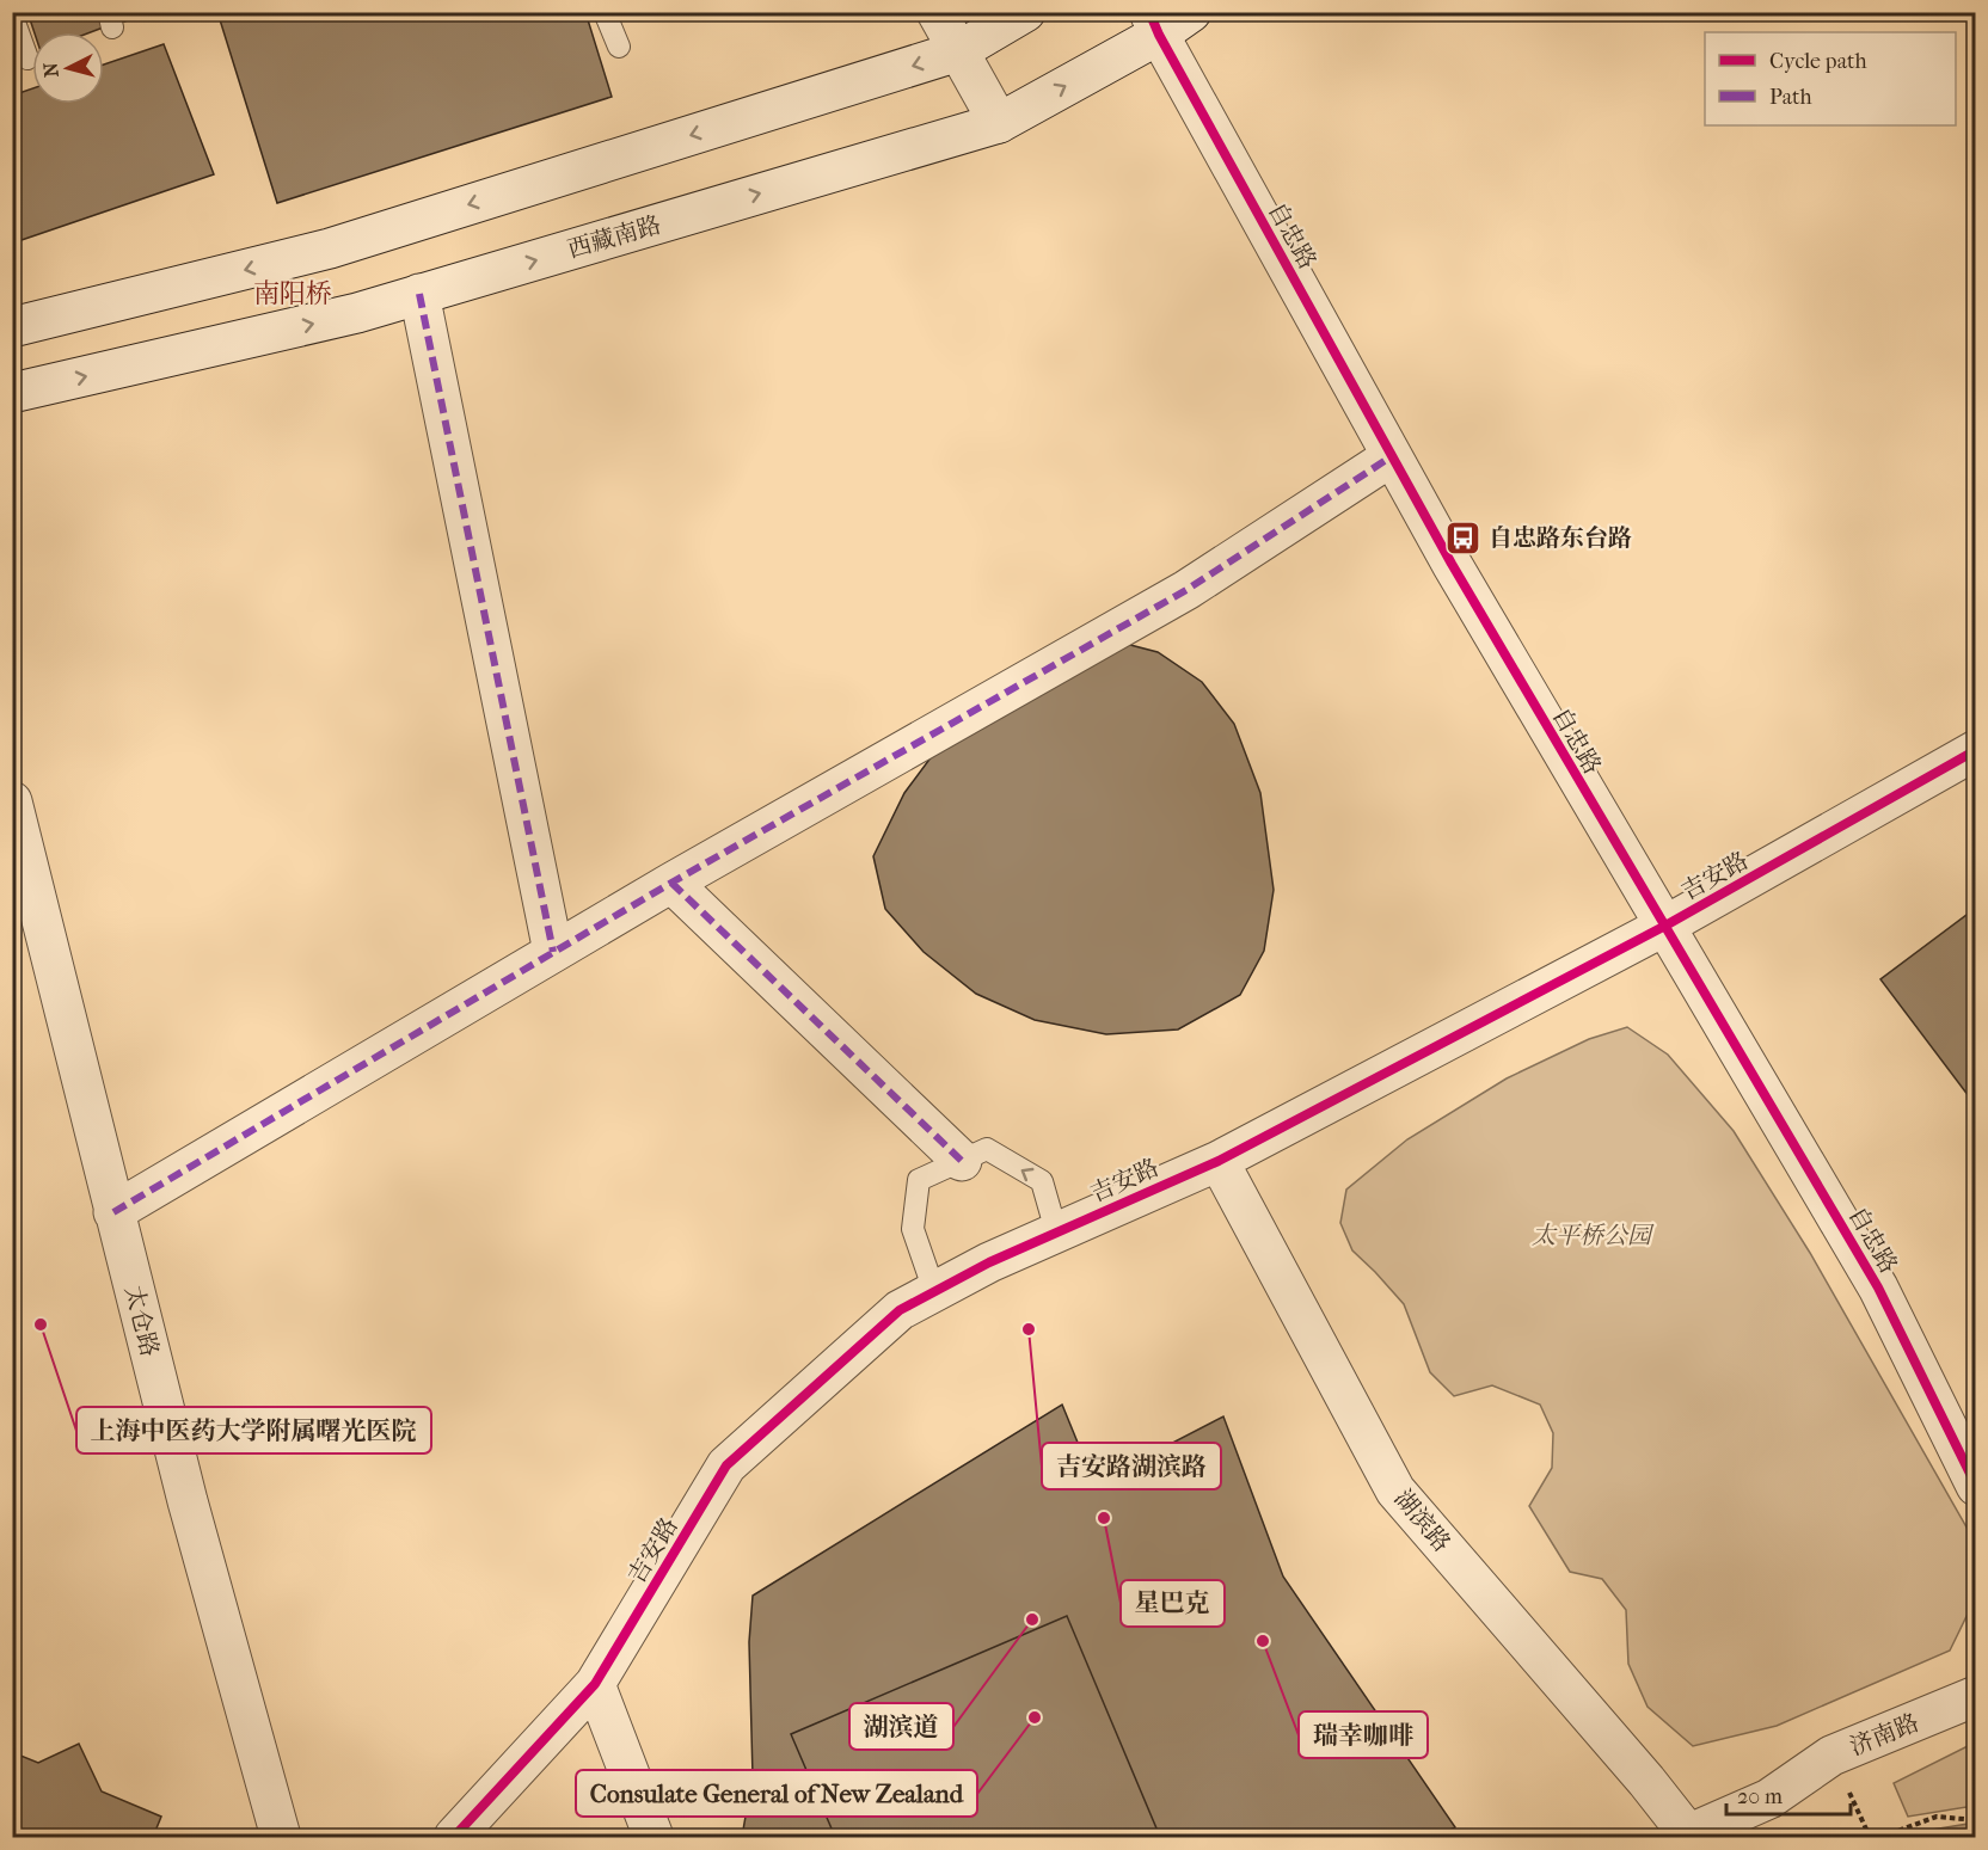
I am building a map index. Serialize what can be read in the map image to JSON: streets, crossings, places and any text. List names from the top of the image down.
{
  "streets": {
    "street": [
      "自忠路",
      "西藏南路",
      "吉安路",
      "太仓路",
      "湖滨路",
      "济南路"
    ]
  },
  "crossings": [
    ["自忠路", "西藏南路"],
    ["自忠路", "吉安路"],
    ["吉安路", "湖滨路"],
    ["湖滨路", "济南路"]
  ],
  "districts": ["南阳桥"],
  "parks": ["太平桥公园"],
  "places": {
    "bus stop": ["自忠路东台路"],
    "other": [
      "上海中医药大学附属曙光医院",
      "吉安路湖滨路",
      "星巴克",
      "湖滨道",
      "瑞幸咖啡",
      "Consulate General of New Zealand"
    ]
  },
  "legend": ["Cycle path", "Path"],
  "scale_bar": "20 m",
  "north": "left"
}
